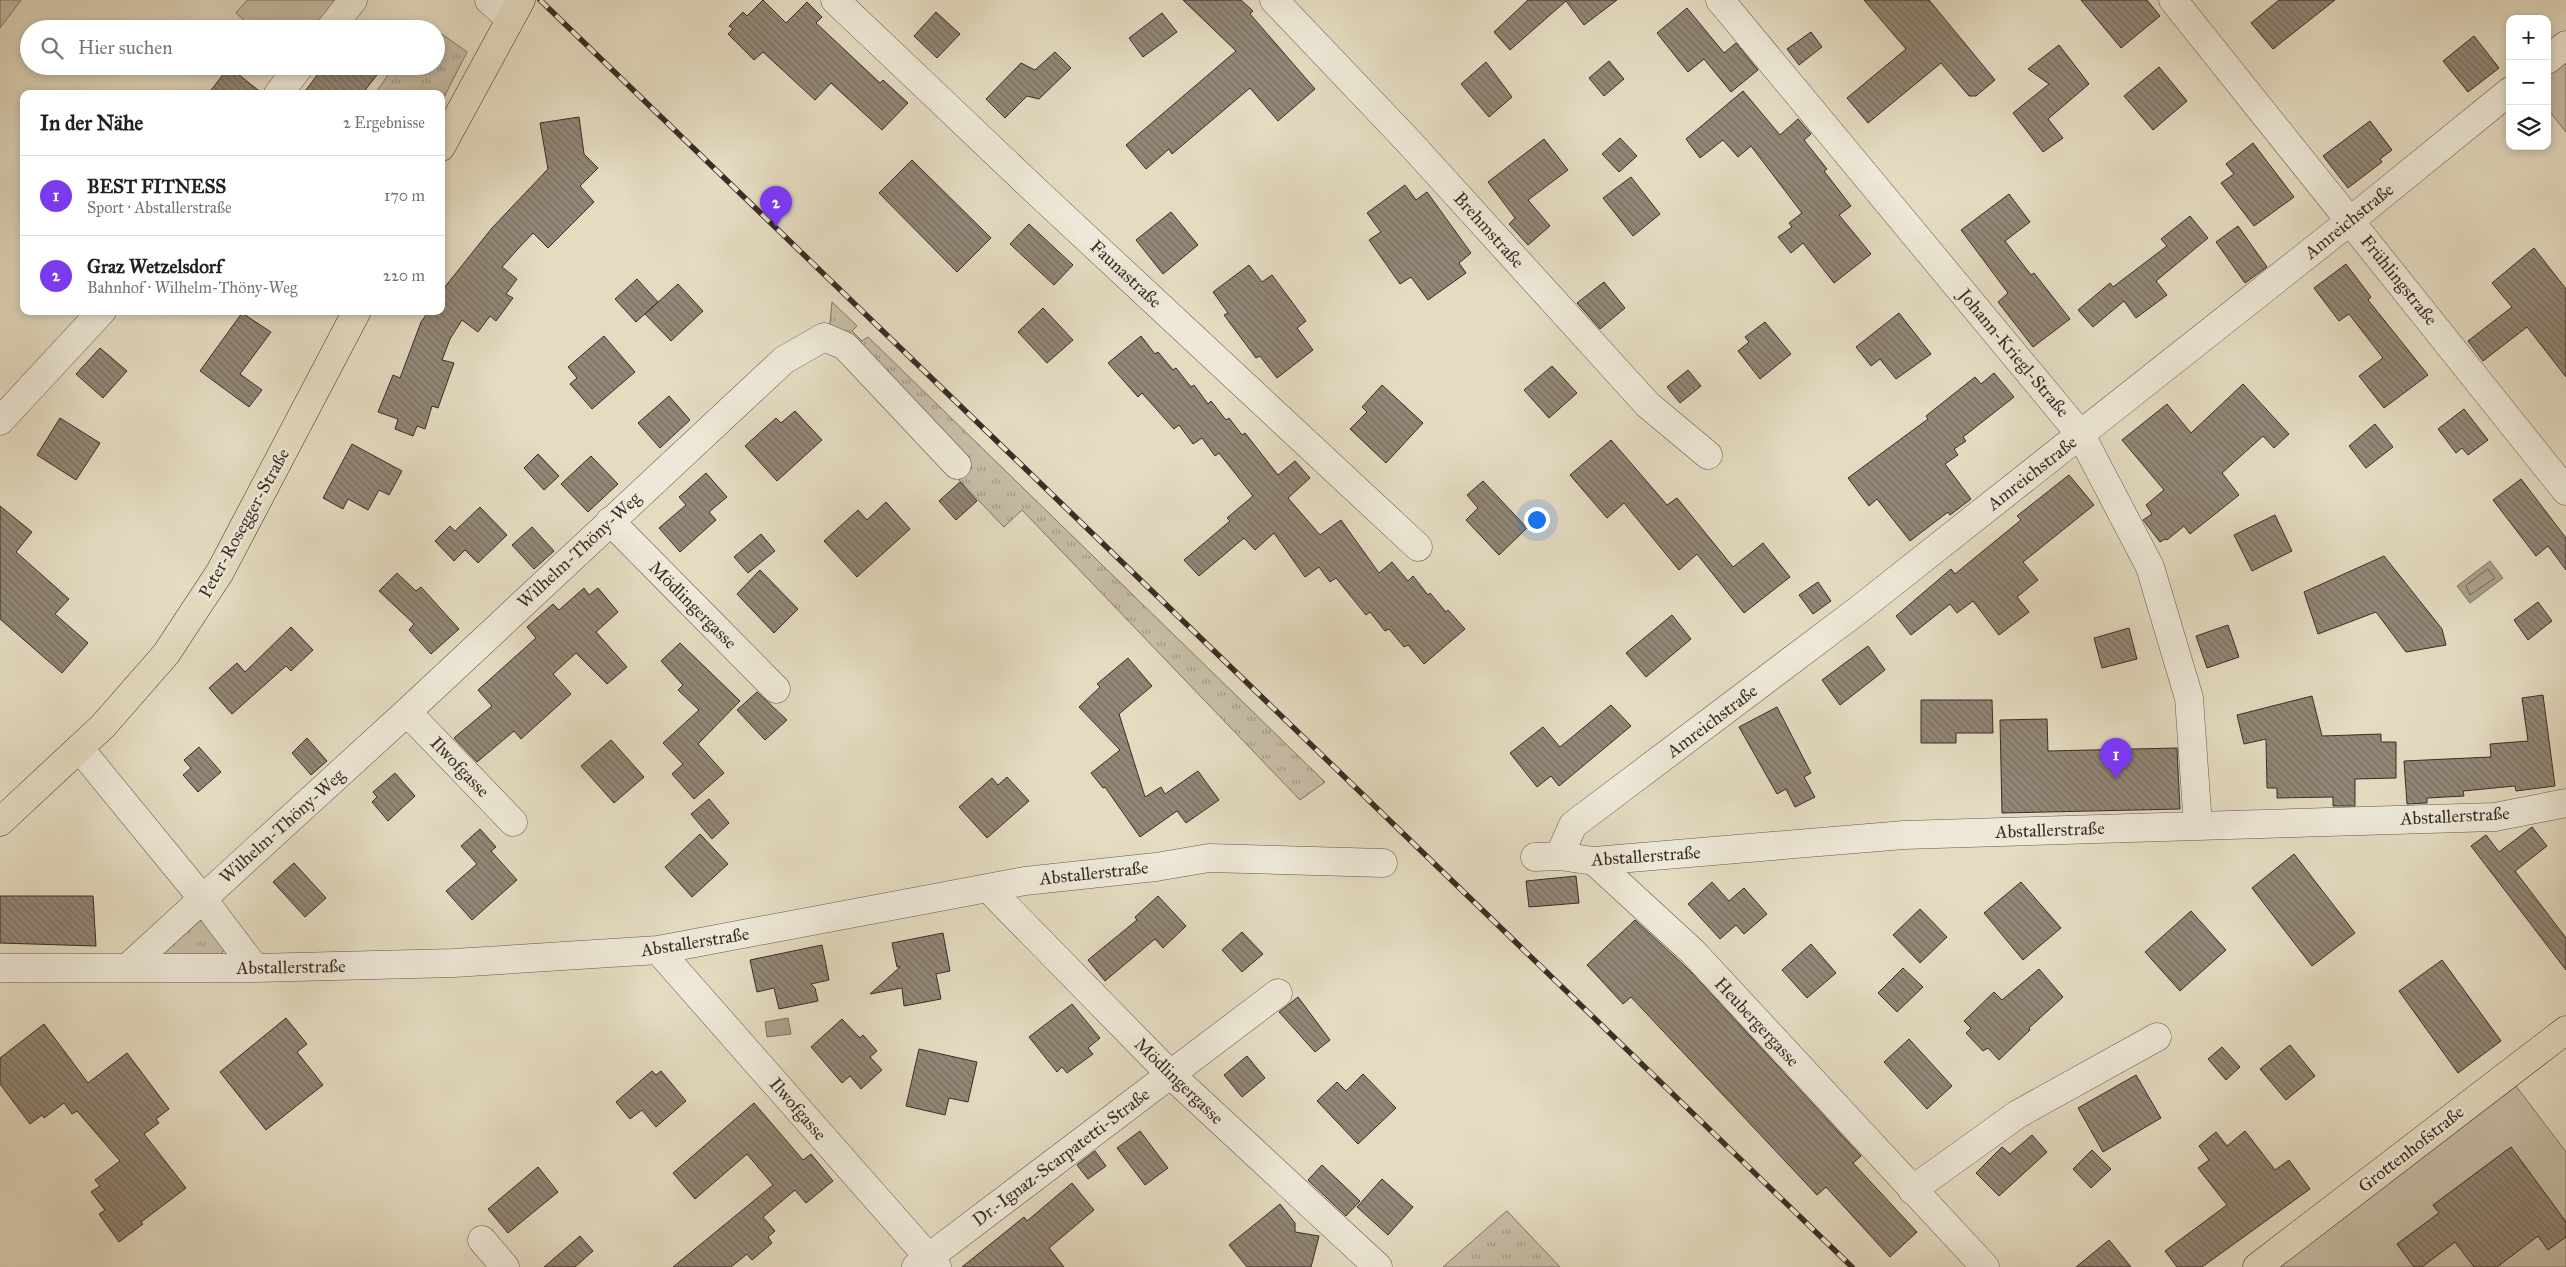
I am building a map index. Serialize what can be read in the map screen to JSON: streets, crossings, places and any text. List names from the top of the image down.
{
  "streets": {
    "main road": ["Peter-Rosegger-Straße", "Grottenhofstraße"],
    "street": [
      "Amreichstraße",
      "Brehmstraße",
      "Faunastraße",
      "Frühlingstraße",
      "Johann-Kriegl-Straße",
      "Wilhelm-Thöny-Weg",
      "Mödlingergasse",
      "Ilwofgasse",
      "Abstallerstraße",
      "Heubergergasse",
      "Dr.-Ignaz-Scarpatetti-Straße"
    ]
  },
  "crossings": [
    ["Amreichstraße", "Frühlingstraße"],
    ["Amreichstraße", "Johann-Kriegl-Straße"],
    ["Amreichstraße", "Abstallerstraße"],
    ["Johann-Kriegl-Straße", "Abstallerstraße"],
    ["Wilhelm-Thöny-Weg", "Mödlingergasse"],
    ["Wilhelm-Thöny-Weg", "Ilwofgasse"],
    ["Wilhelm-Thöny-Weg", "Abstallerstraße"],
    ["Mödlingergasse", "Abstallerstraße"],
    ["Mödlingergasse", "Dr.-Ignaz-Scarpatetti-Straße"],
    ["Ilwofgasse", "Abstallerstraße"],
    ["Ilwofgasse", "Dr.-Ignaz-Scarpatetti-Straße"],
    ["Abstallerstraße", "Heubergergasse"]
  ],
  "page": {
    "map_buttons": ["+", "−"],
    "search": "Hier suchen",
    "heading": ["In der Nähe", "2 Ergebnisse"],
    "list": [
      {
        "mark": "1",
        "name": "BEST FITNESS",
        "note": "Sport · Abstallerstraße",
        "value": "170 m"
      },
      {
        "mark": "2",
        "name": "Graz Wetzelsdorf",
        "note": "Bahnhof · Wilhelm-Thöny-Weg",
        "value": "220 m"
      }
    ],
    "pins": ["2", "1"]
  }
}
